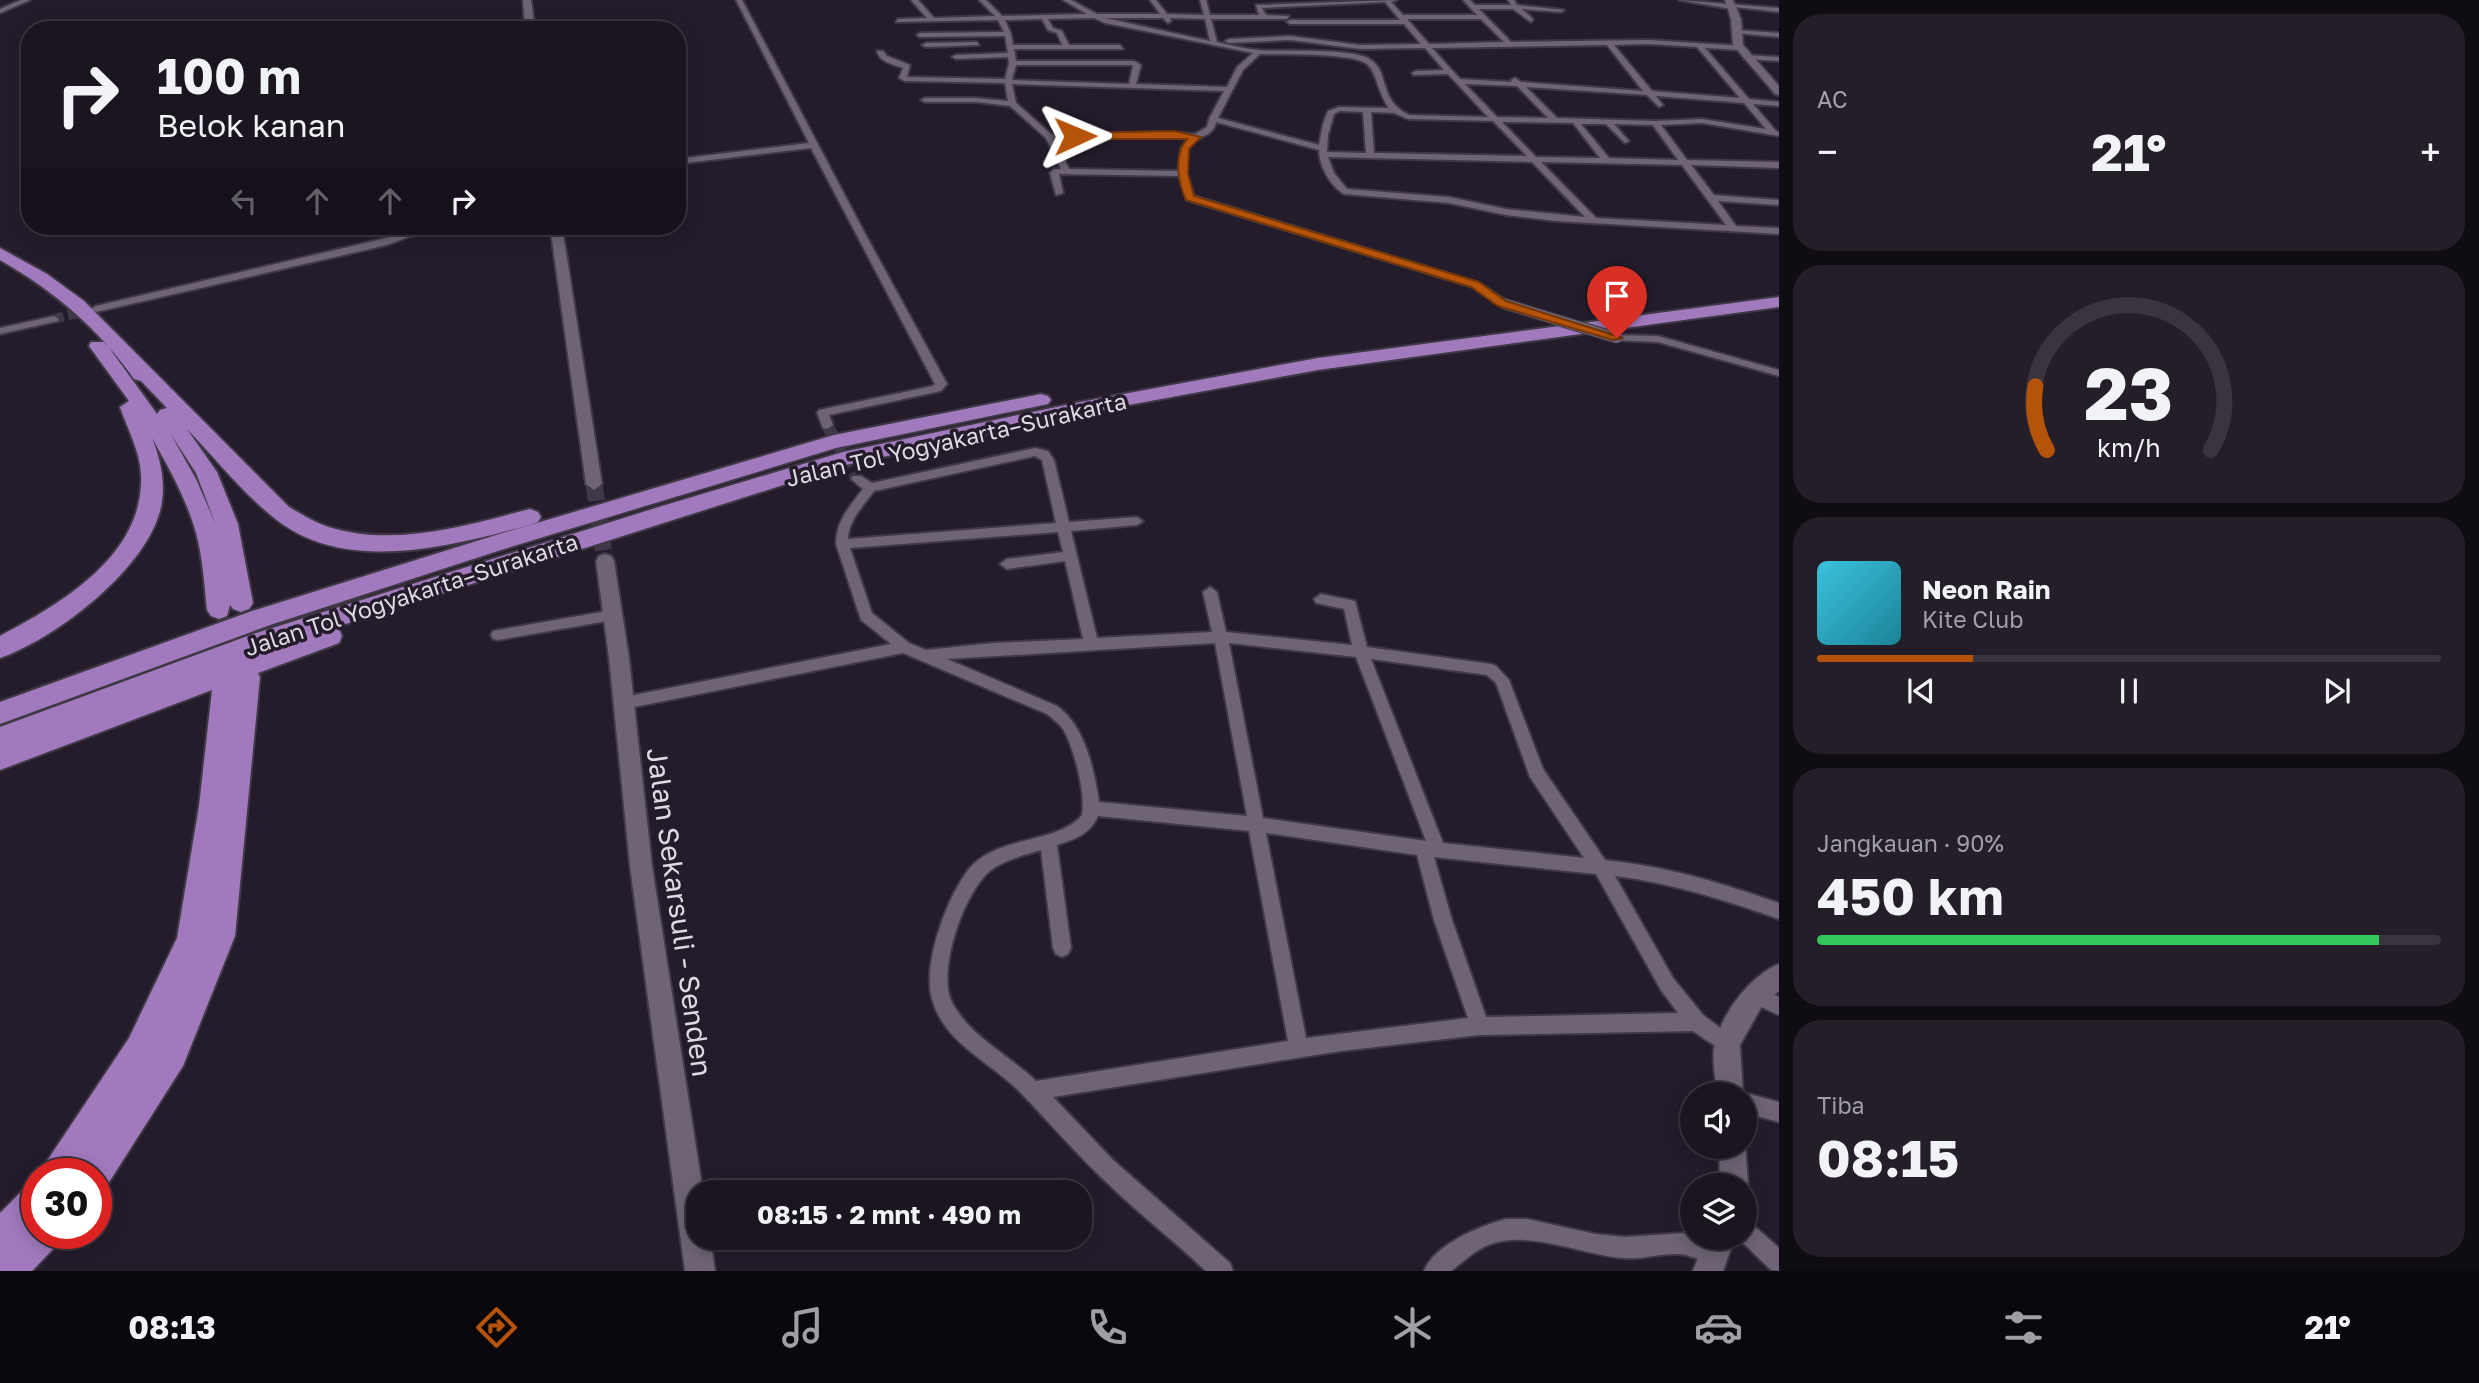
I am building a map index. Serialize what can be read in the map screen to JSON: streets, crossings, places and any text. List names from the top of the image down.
{
  "streets": {
    "highway": ["Jalan Tol Yogyakarta–Surakarta"],
    "street": ["Jalan Sekarsuli - Senden"]
  },
  "page": {
    "tile": [
      "AC",
      ["Jangkauan · 90%", "450 km"],
      ["Tiba", "08:15"]
    ],
    "turn": ["100 m", "Belok kanan"],
    "heat": ["−", "21°", "+"],
    "song": ["Neon Rain", "Kite Club"],
    "limit": "30",
    "trip": "08:15 · 2 mnt · 490 m",
    "tabs": ["08:13", "21°"],
    "gauge": ["23", "km/h"]
  }
}
